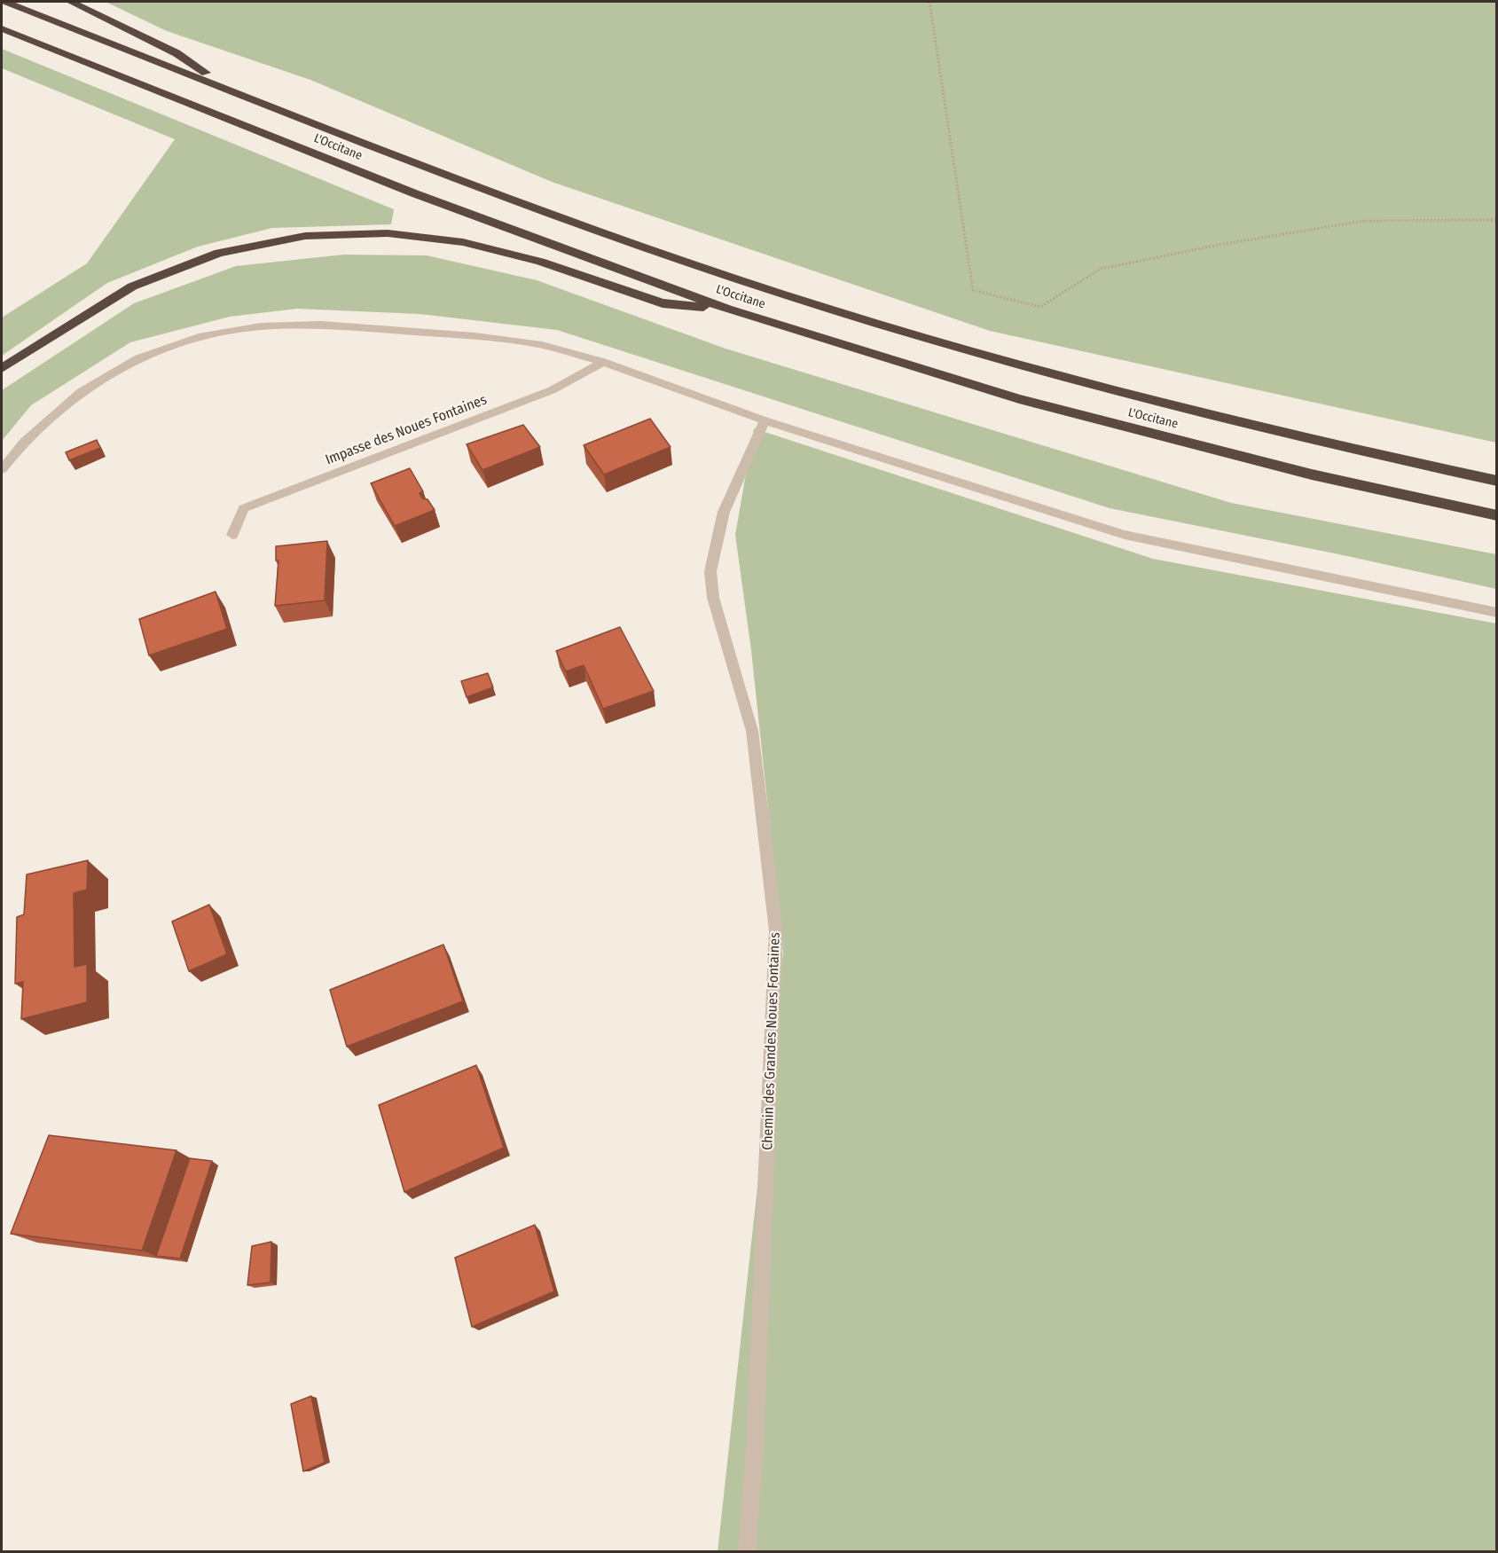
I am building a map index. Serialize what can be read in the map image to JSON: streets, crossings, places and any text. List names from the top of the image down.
{
  "streets": {
    "highway": ["L'Occitane"],
    "street": ["Impasse des Noues Fontaines", "Chemin des Grandes Noues Fontaines"]
  }
}
